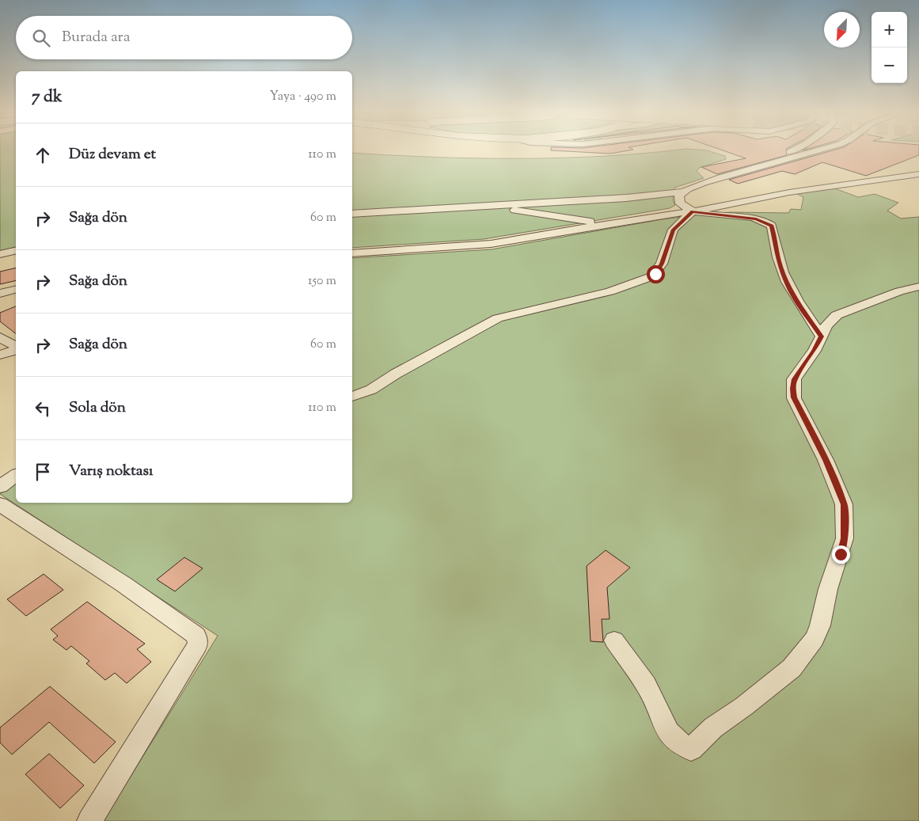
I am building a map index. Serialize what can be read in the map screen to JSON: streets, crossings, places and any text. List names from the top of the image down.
{
  "north": "bottom left",
  "page": {
    "map_buttons": ["+", "−"],
    "search": "Burada ara",
    "heading": ["7 dk", "Yaya · 490 m"],
    "list": [
      ["Düz devam et", "110 m"],
      ["Sağa dön", "60 m"],
      ["Sağa dön", "150 m"],
      ["Sağa dön", "60 m"],
      ["Sola dön", "110 m"],
      "Varış noktası"
    ]
  }
}
